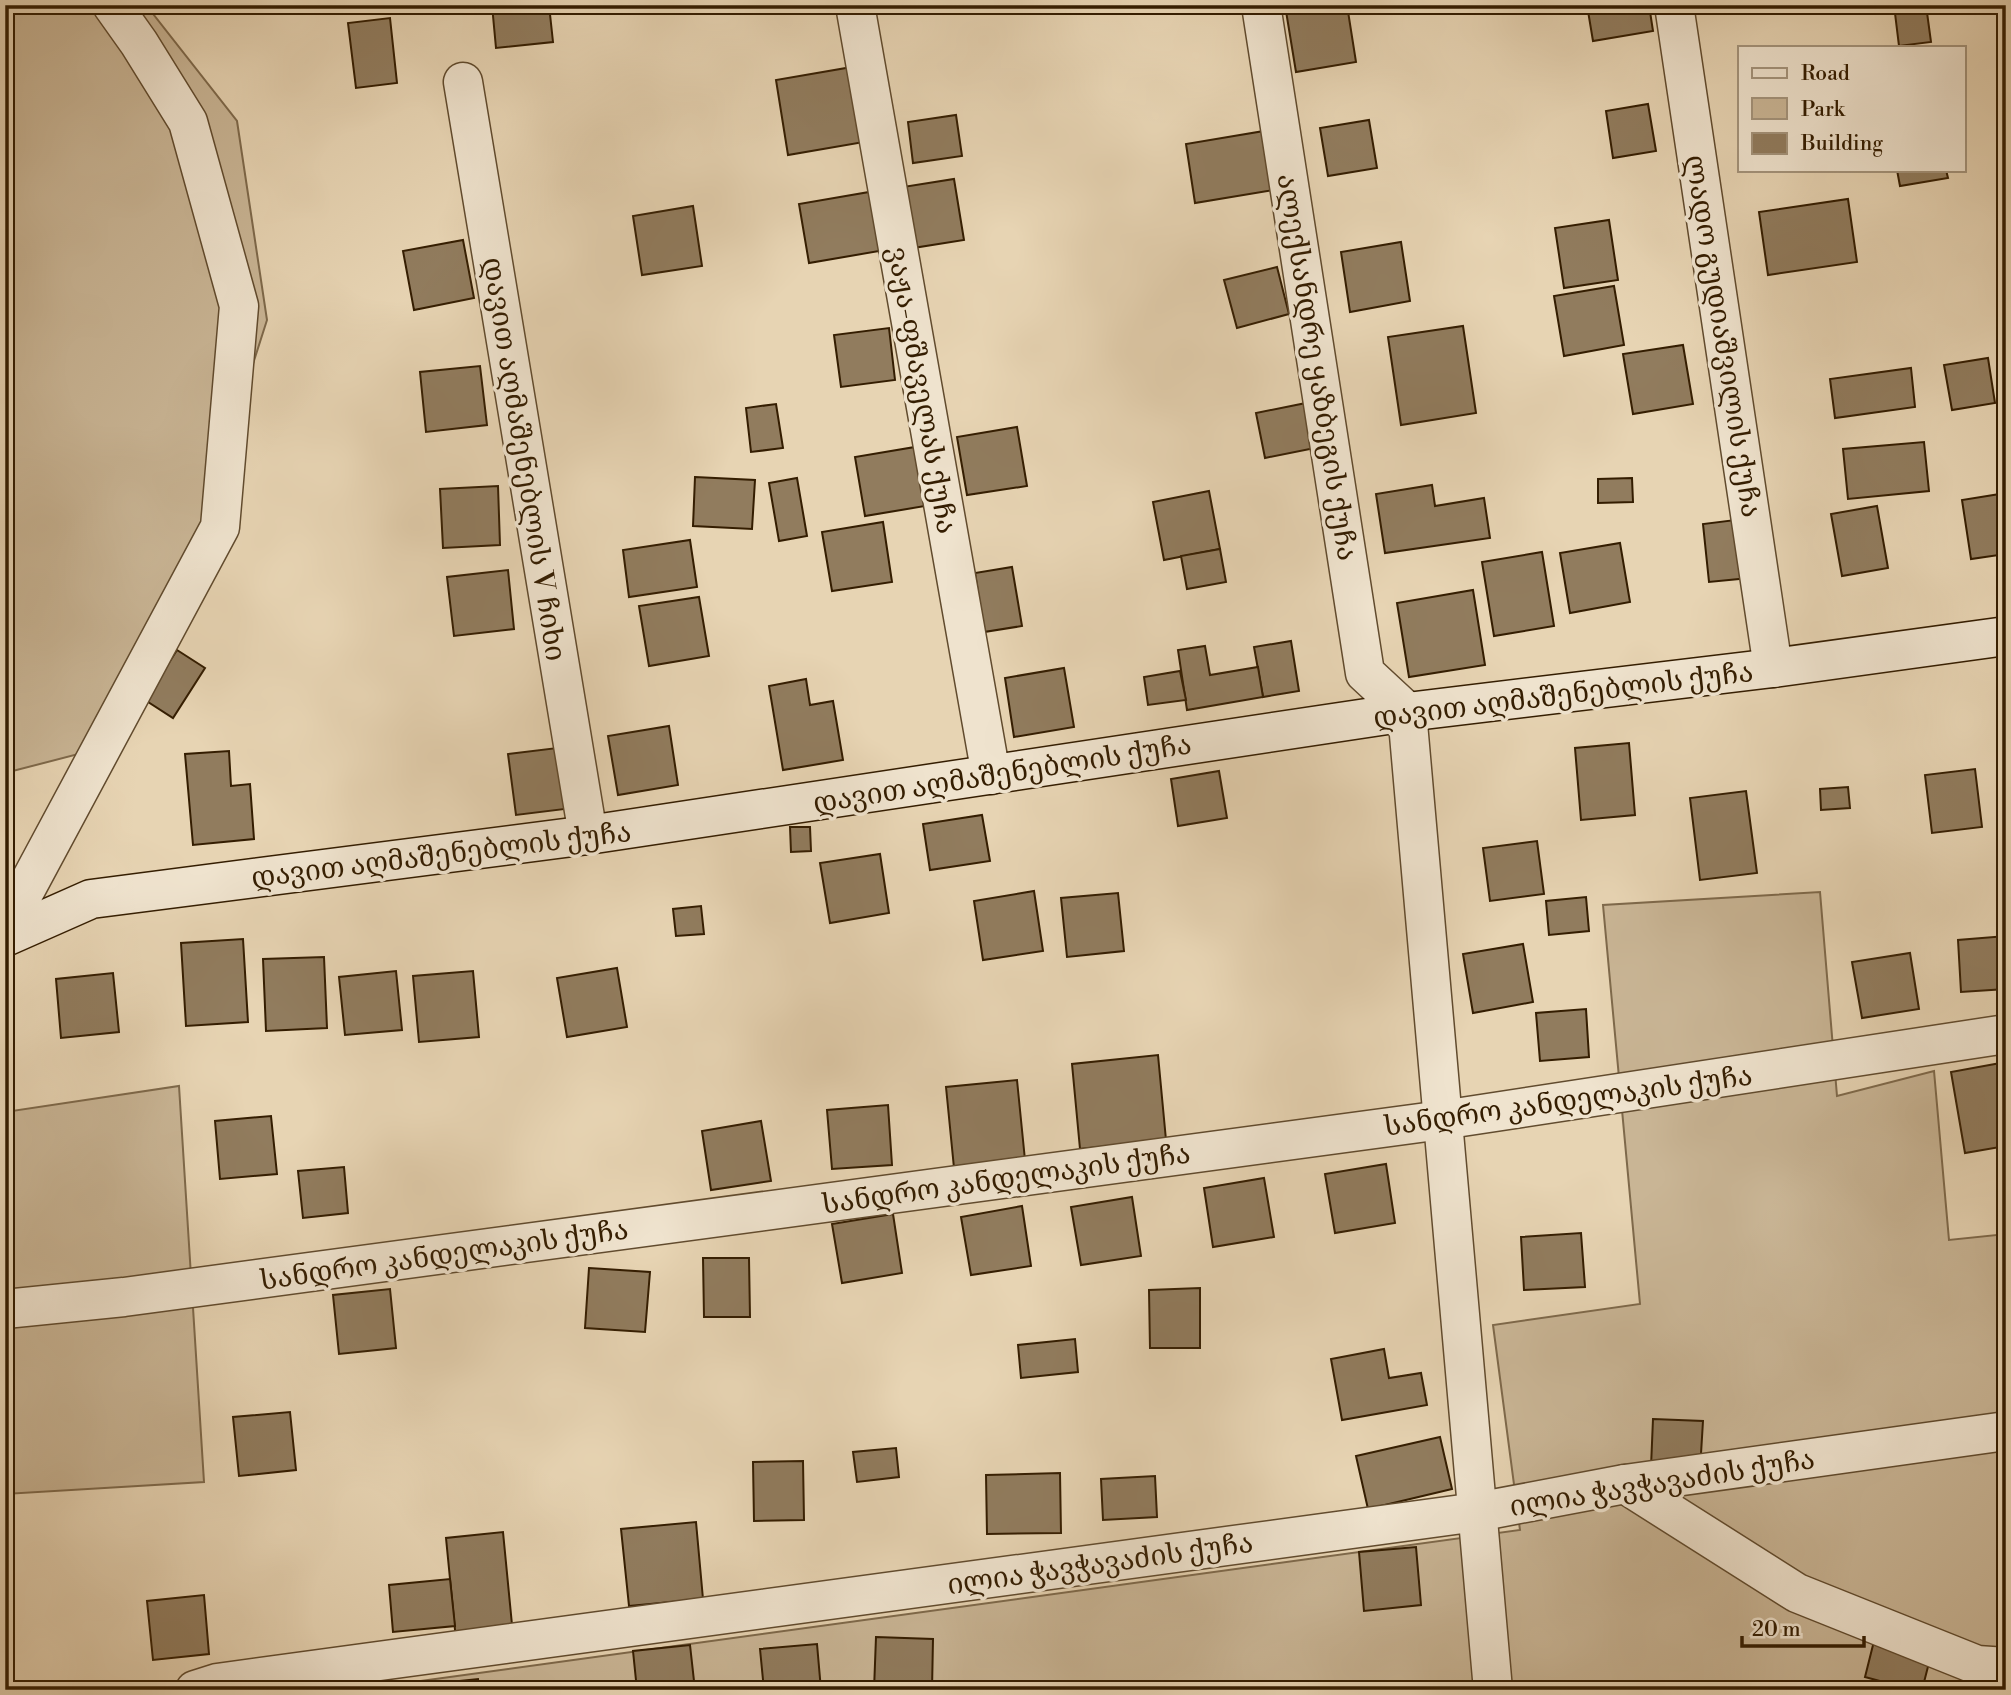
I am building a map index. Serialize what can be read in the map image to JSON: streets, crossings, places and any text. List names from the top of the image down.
{
  "streets": {
    "street": [
      "ლადო გუდიაშვილის ქუჩა",
      "ალექსანდრე ყაზბეგის ქუჩა",
      "ვაჟა-ფშაველას ქუჩა",
      "დავით აღმაშენებლის V ჩიხი",
      "დავით აღმაშენებლის ქუჩა",
      "სანდრო კანდელაკის ქუჩა",
      "ილია ჭავჭავაძის ქუჩა"
    ]
  },
  "crossings": [
    ["ლადო გუდიაშვილის ქუჩა", "დავით აღმაშენებლის ქუჩა"],
    ["ალექსანდრე ყაზბეგის ქუჩა", "დავით აღმაშენებლის ქუჩა"],
    ["ვაჟა-ფშაველას ქუჩა", "დავით აღმაშენებლის ქუჩა"],
    ["დავით აღმაშენებლის V ჩიხი", "დავით აღმაშენებლის ქუჩა"]
  ],
  "legend": ["Road", "Park", "Building"],
  "scale_bar": "20 m"
}
